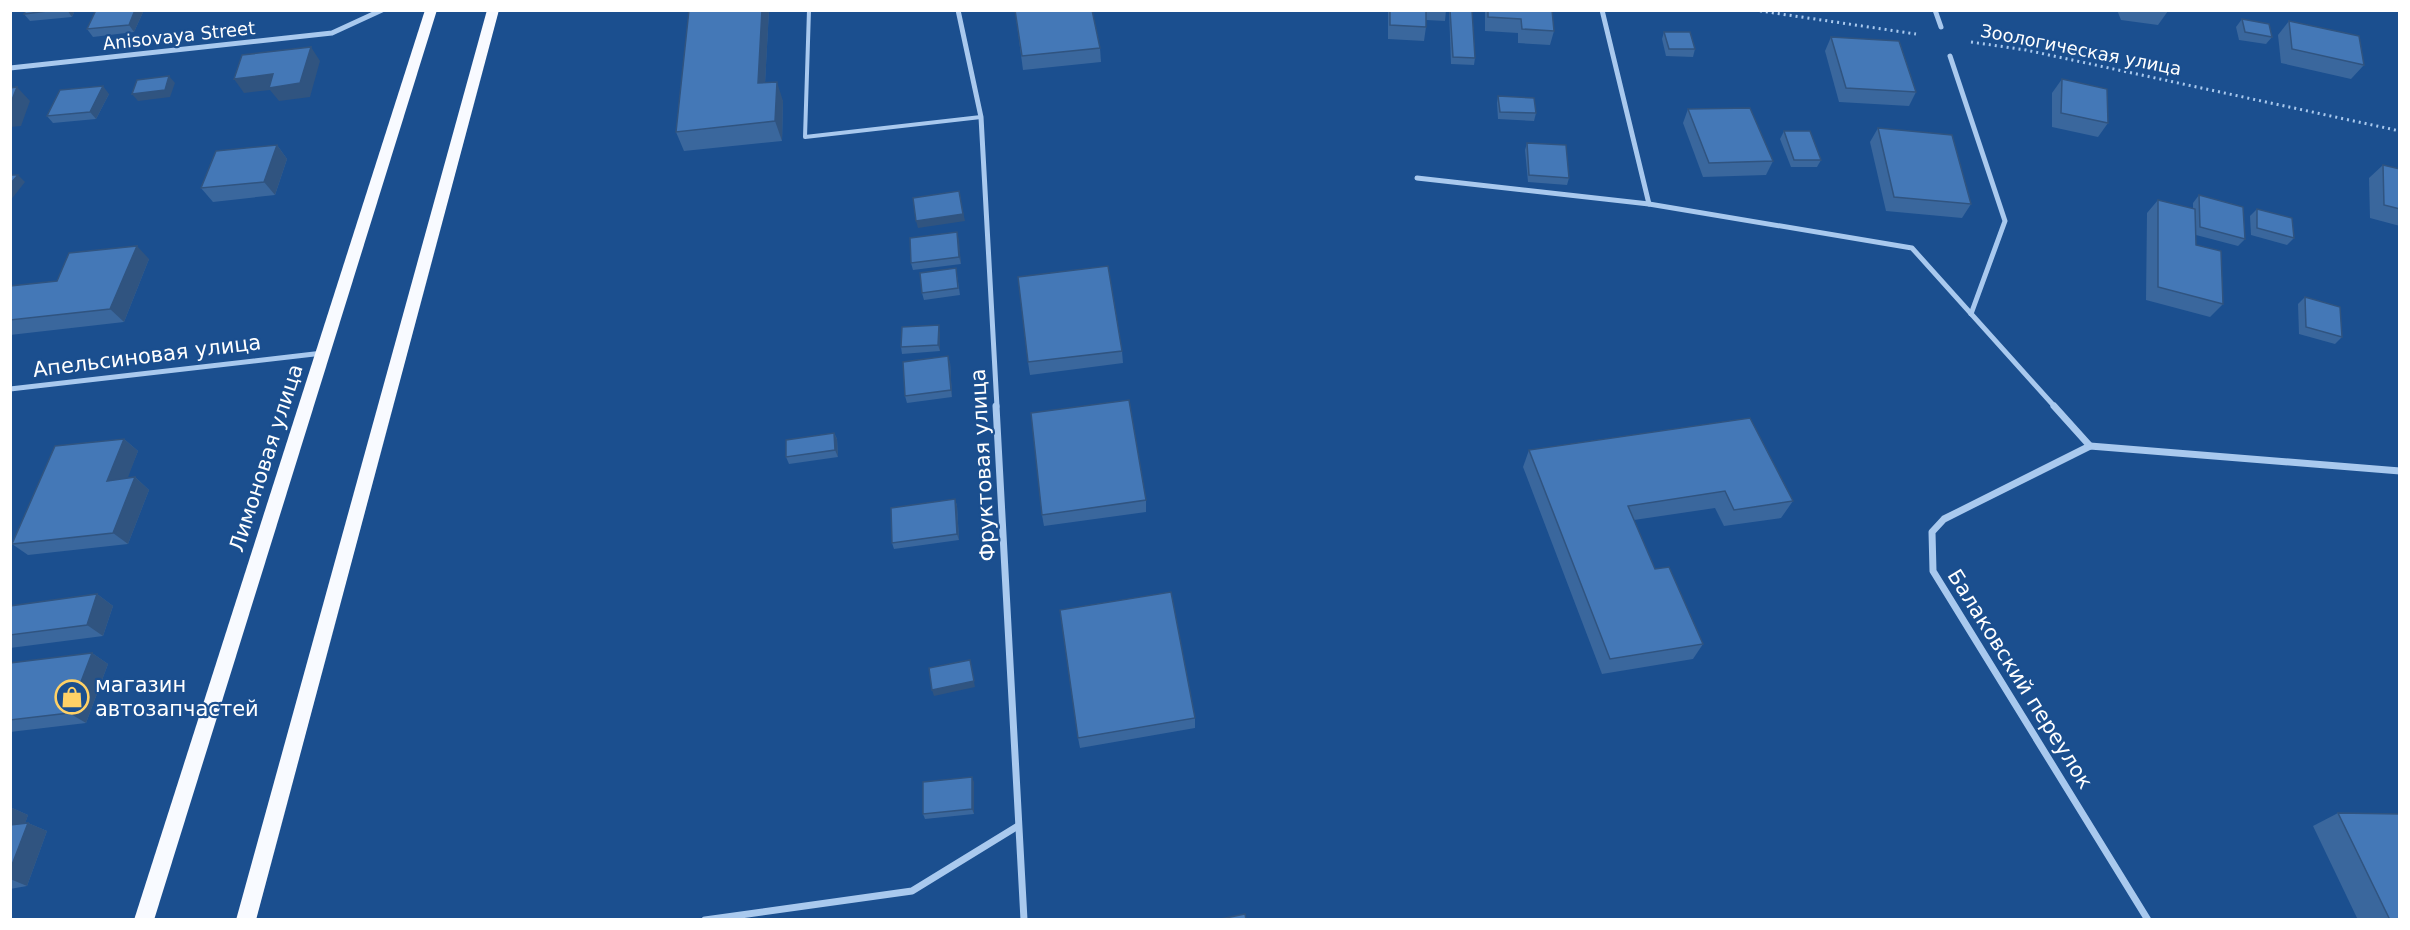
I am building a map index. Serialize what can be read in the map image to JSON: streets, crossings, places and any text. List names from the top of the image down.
{
  "streets": {
    "highway": ["Лимоновая улица"],
    "street": [
      "Anisovaya Street",
      "Апельсиновая улица",
      "Фруктовая улица",
      "Балаковский переулок"
    ],
    "path": ["Зоологическая улица"]
  },
  "crossings": [
    ["Апельсиновая улица", "Лимоновая улица"]
  ],
  "places": {
    "shop": ["магазин автозапчастей"]
  }
}
